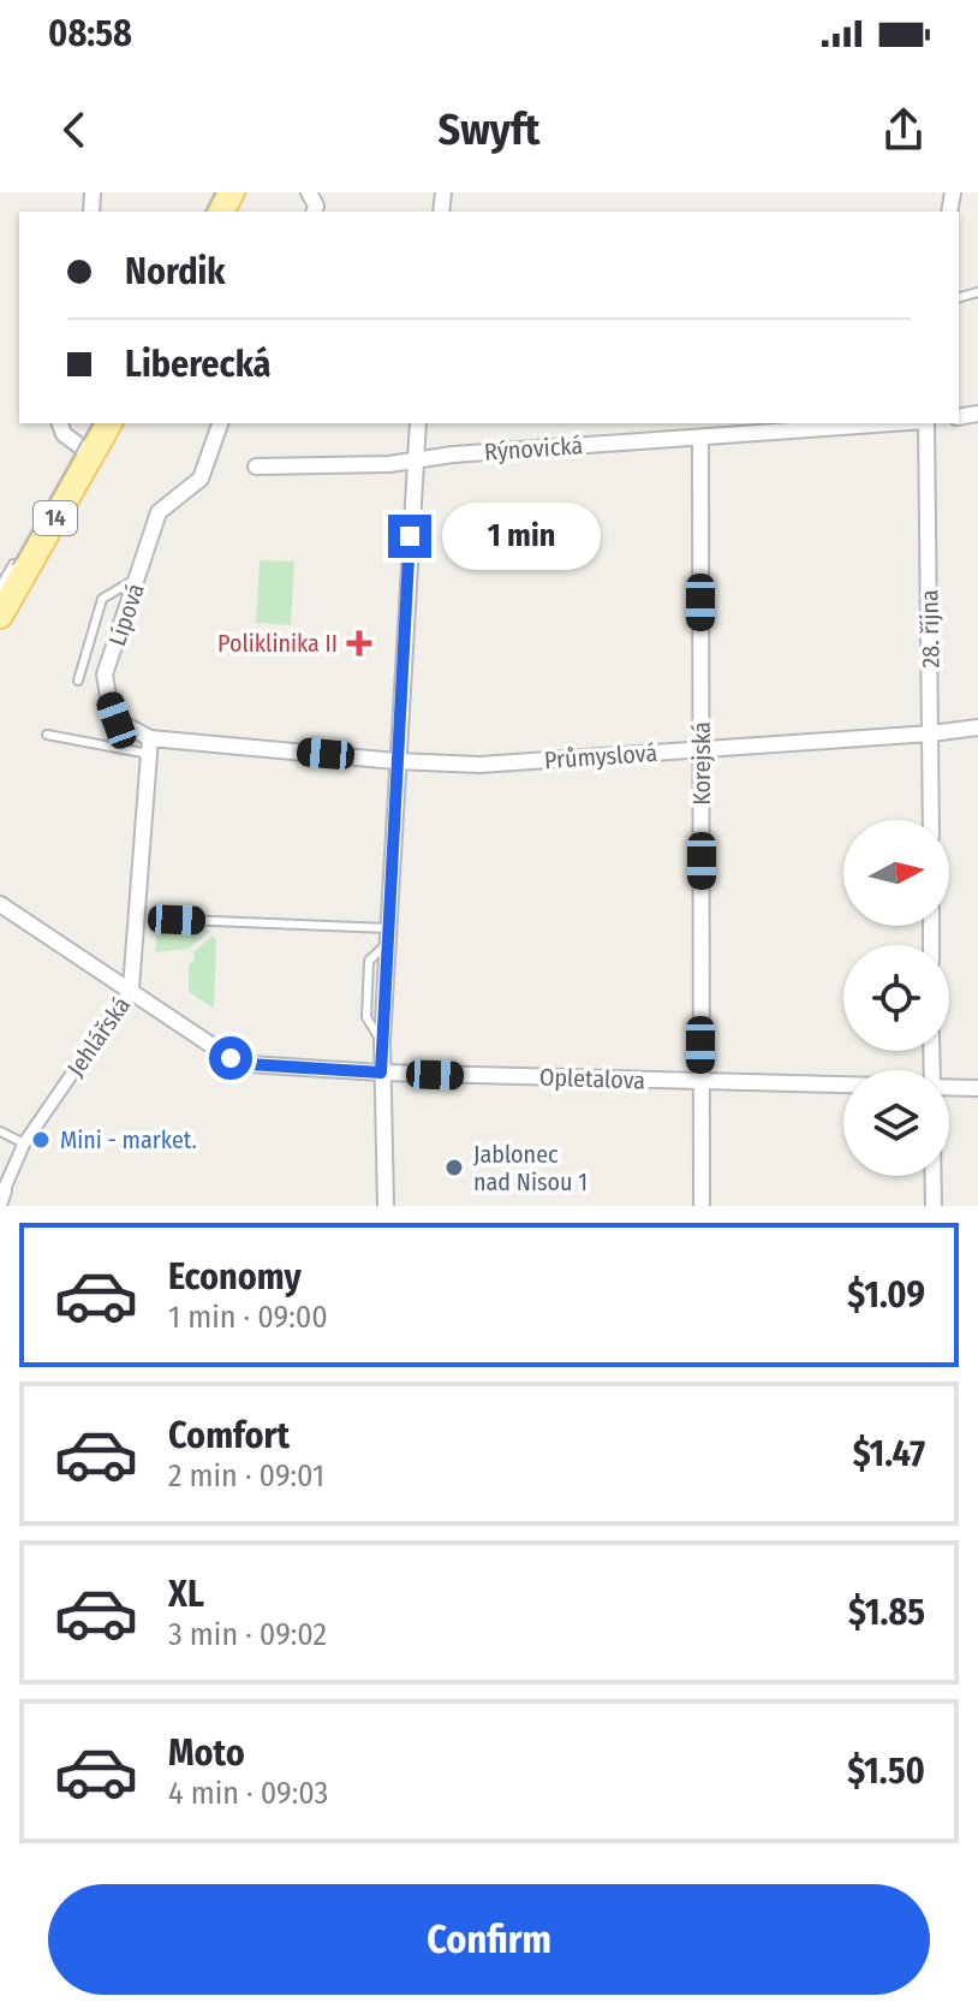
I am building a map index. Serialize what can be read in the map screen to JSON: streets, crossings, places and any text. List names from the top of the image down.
{
  "streets": {
    "main road": ["14"],
    "street": [
      "Rýnovická",
      "Lípová",
      "28. října",
      "Průmyslová",
      "Korejská",
      "Jehlářská",
      "Opletalova"
    ]
  },
  "crossings": [
    ["Rýnovická", "Korejská"],
    ["Lípová", "Jehlářská"],
    ["28. října", "Průmyslová"],
    ["Průmyslová", "Korejská"],
    ["Korejská", "Opletalova"],
    ["Jehlářská", "Opletalova"]
  ],
  "places": {
    "health": ["Poliklinika II"],
    "other": ["Mini - market.", "Jablonec nad Nisou 1"]
  },
  "north": "right",
  "page": {
    "status": "08:58",
    "header": "Swyft",
    "banner": ["Nordik", "Liberecká"],
    "bubble": "1 min",
    "list": [
      {
        "name": "Economy",
        "note": "1 min · 09:00",
        "value": "$1.09"
      },
      {
        "name": "Comfort",
        "note": "2 min · 09:01",
        "value": "$1.47"
      },
      {
        "name": "XL",
        "note": "3 min · 09:02",
        "value": "$1.85"
      },
      {
        "name": "Moto",
        "note": "4 min · 09:03",
        "value": "$1.50"
      }
    ],
    "buttons": "Confirm"
  }
}
